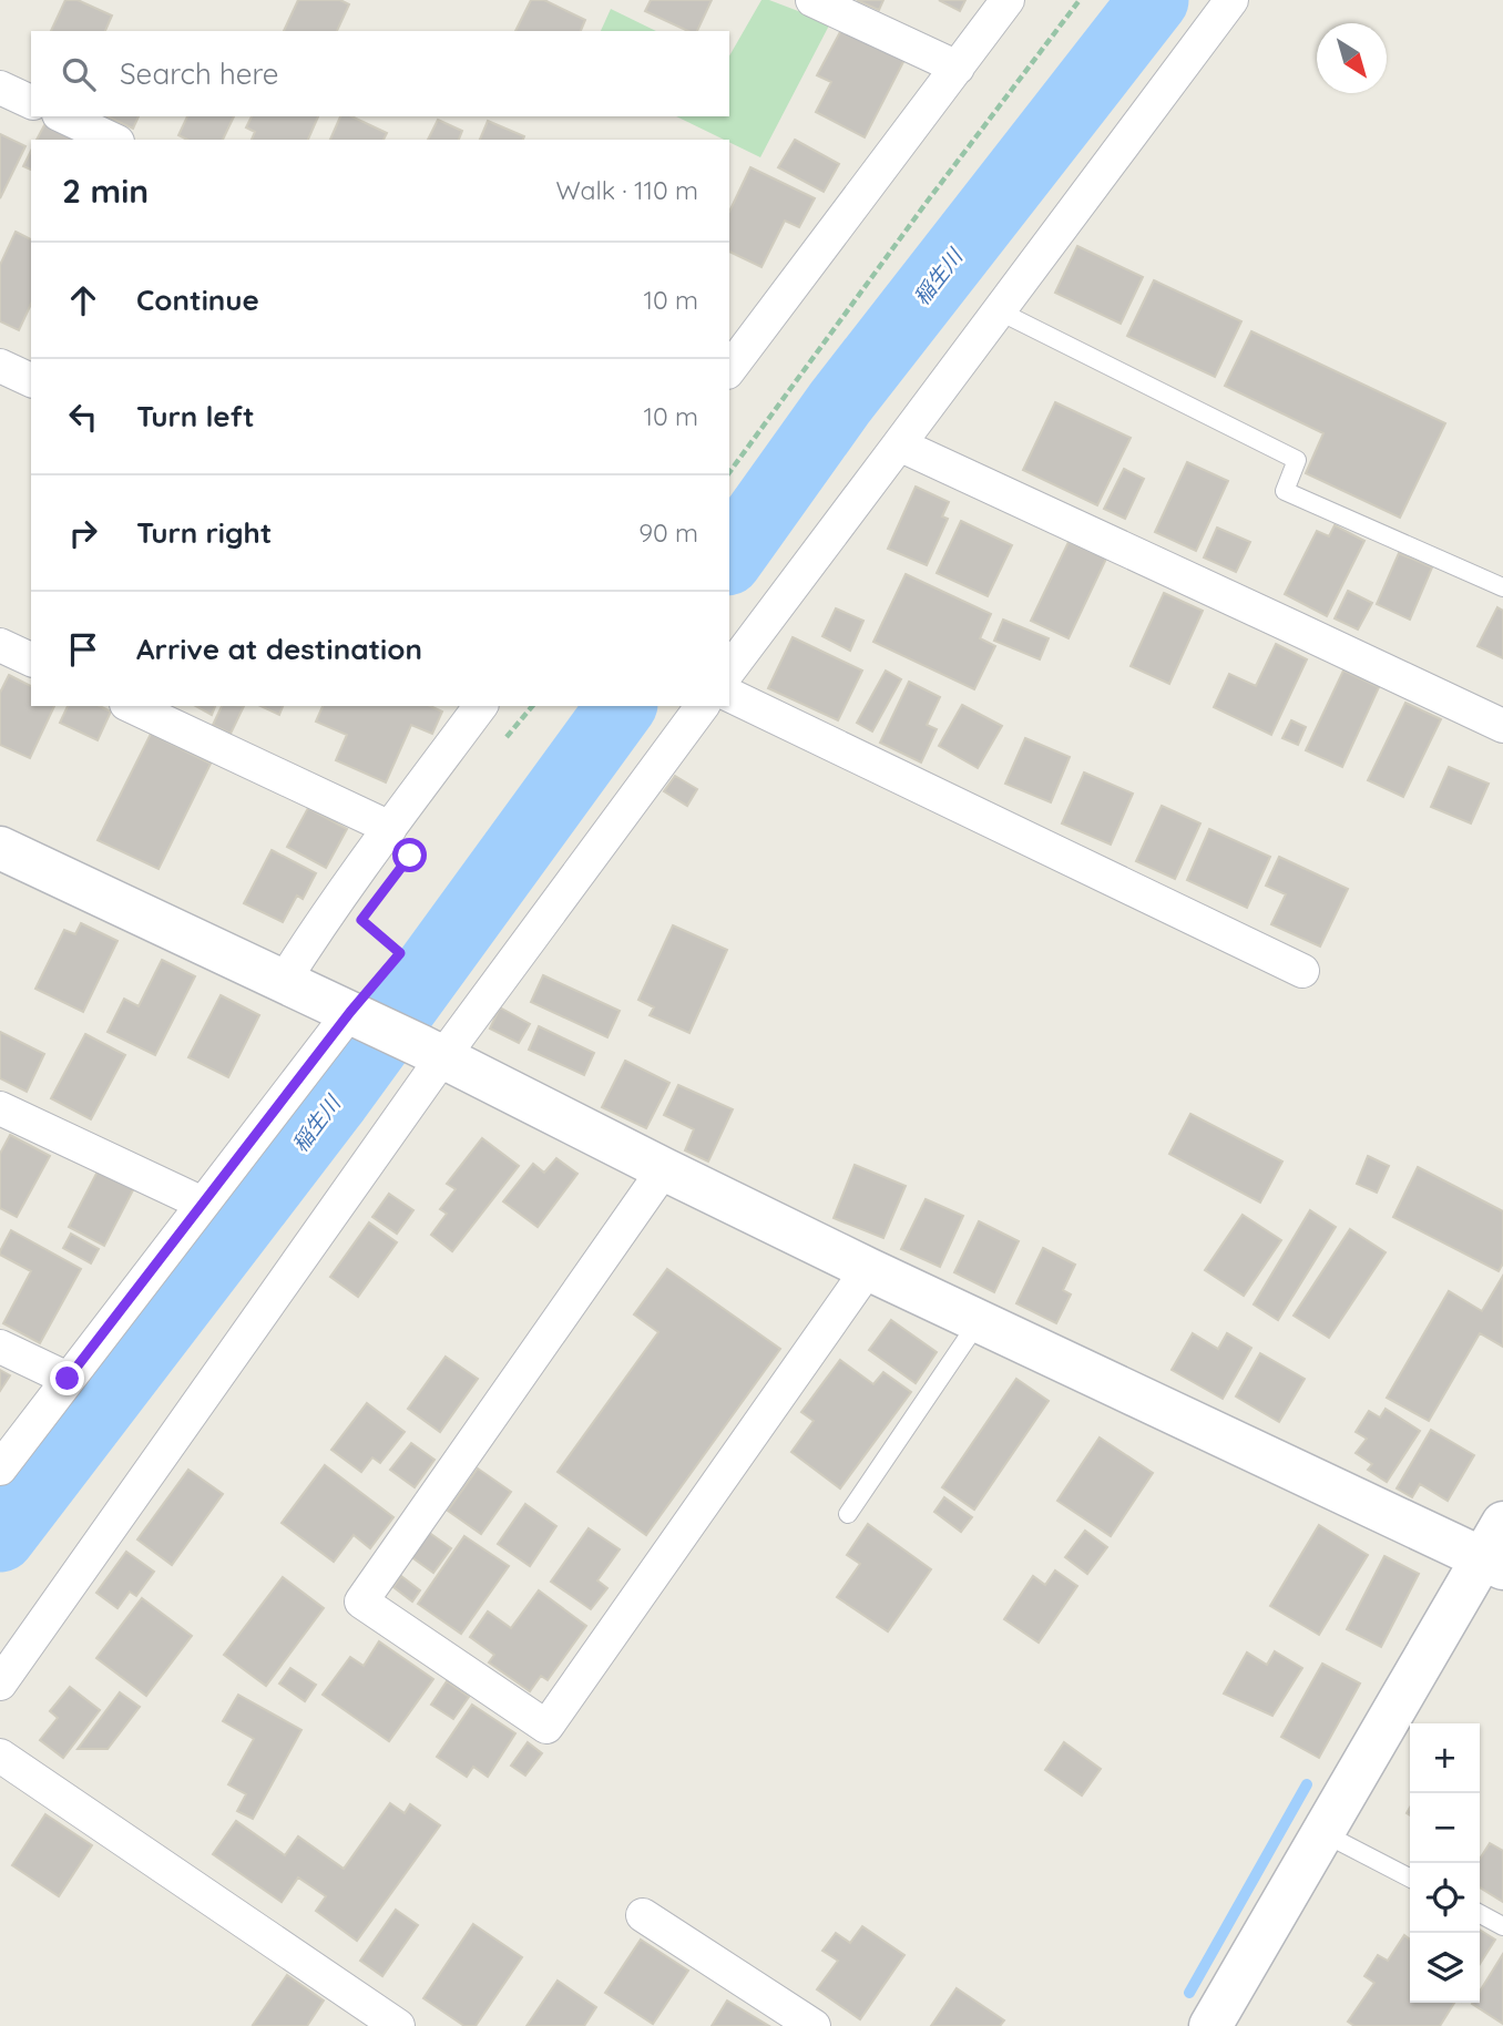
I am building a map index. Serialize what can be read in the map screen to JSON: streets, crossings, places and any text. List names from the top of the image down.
{
  "water": ["稲生川"],
  "north": "bottom right",
  "page": {
    "search": "Search here",
    "heading": ["2 min", "Walk · 110 m"],
    "list": [
      ["Continue", "10 m"],
      ["Turn left", "10 m"],
      ["Turn right", "90 m"],
      "Arrive at destination"
    ],
    "map_buttons": ["+", "−"]
  }
}
